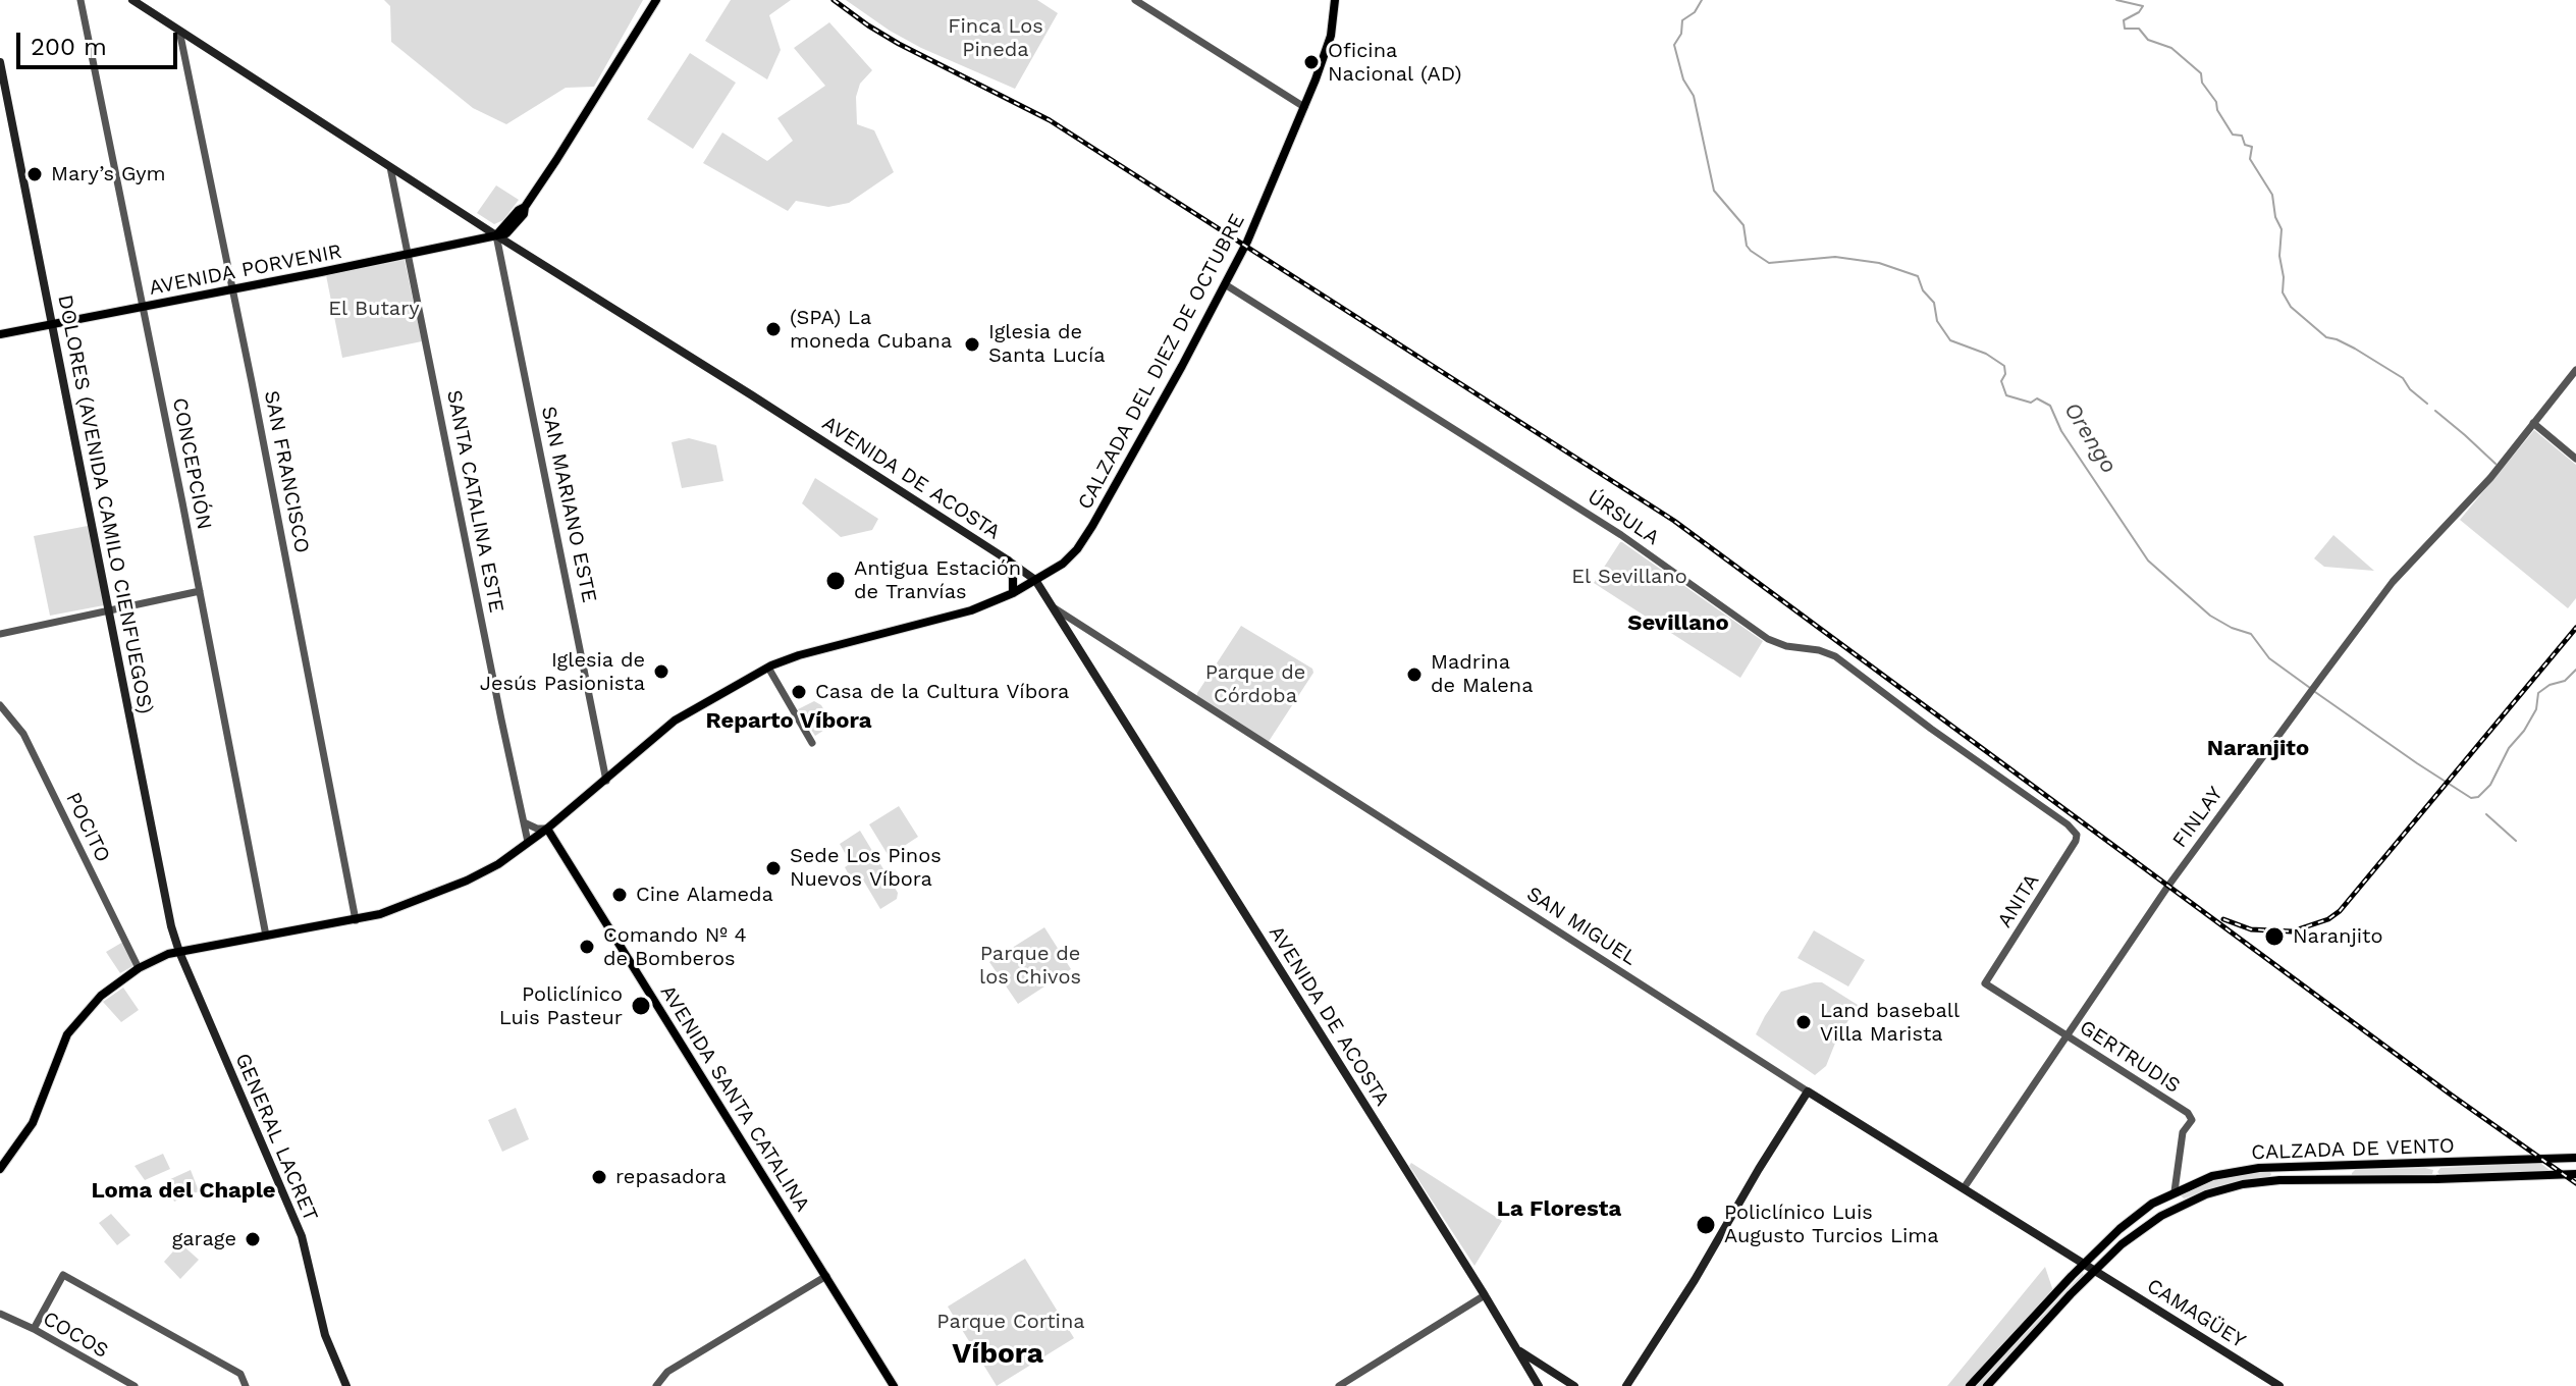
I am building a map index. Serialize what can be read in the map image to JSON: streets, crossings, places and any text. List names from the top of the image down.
{
  "streets": {
    "main road": [
      "AVENIDA PORVENIR",
      "CALZADA DEL DIEZ DE OCTUBRE",
      "AVENIDA DE ACOSTA",
      "DOLORES (AVENIDA CAMILO CIENFUEGOS)",
      "SAN MIGUEL",
      "AVENIDA SANTA CATALINA",
      "GENERAL LACRET",
      "CALZADA DE VENTO",
      "CAMAGÜEY"
    ],
    "street": [
      "CONCEPCIÓN",
      "SAN FRANCISCO",
      "SANTA CATALINA ESTE",
      "SAN MARIANO ESTE",
      "ÚRSULA",
      "FINLAY",
      "POCITO",
      "ANITA",
      "GERTRUDIS",
      "COCOS"
    ]
  },
  "crossings": [
    ["AVENIDA PORVENIR", "CONCEPCIÓN"],
    ["AVENIDA PORVENIR", "SAN FRANCISCO"],
    ["AVENIDA PORVENIR", "AVENIDA DE ACOSTA"],
    ["AVENIDA PORVENIR", "SANTA CATALINA ESTE"],
    ["AVENIDA PORVENIR", "DOLORES (AVENIDA CAMILO CIENFUEGOS)"],
    ["AVENIDA PORVENIR", "SAN MARIANO ESTE"],
    ["CALZADA DEL DIEZ DE OCTUBRE", "AVENIDA DE ACOSTA"],
    ["CALZADA DEL DIEZ DE OCTUBRE", "ÚRSULA"],
    ["SAN FRANCISCO", "AVENIDA DE ACOSTA"],
    ["AVENIDA DE ACOSTA", "SANTA CATALINA ESTE"],
    ["AVENIDA DE ACOSTA", "SAN MARIANO ESTE"],
    ["AVENIDA DE ACOSTA", "SAN MIGUEL"],
    ["DOLORES (AVENIDA CAMILO CIENFUEGOS)", "GENERAL LACRET"],
    ["ÚRSULA", "ANITA"],
    ["FINLAY", "SAN MIGUEL"],
    ["FINLAY", "GERTRUDIS"],
    ["ANITA", "GERTRUDIS"],
    ["SAN MIGUEL", "CALZADA DE VENTO"],
    ["SAN MIGUEL", "CAMAGÜEY"],
    ["GERTRUDIS", "CALZADA DE VENTO"],
    ["CALZADA DE VENTO", "CAMAGÜEY"]
  ],
  "districts": [
    "Sevillano",
    "Reparto Víbora",
    "Naranjito",
    "Loma del Chaple",
    "La Floresta",
    "Víbora"
  ],
  "water": ["Orengo"],
  "parks": [
    "Finca Los Pineda",
    "El Butary",
    "El Sevillano",
    "Parque de Córdoba",
    "Parque de los Chivos",
    "Parque Cortina"
  ],
  "places": [
    "Oficina Nacional (AD)",
    "Mary’s Gym",
    "(SPA) La moneda Cubana",
    "Iglesia de Santa Lucía",
    "Antigua Estación de Tranvías",
    "Iglesia de Jesús Pasionista",
    "Madrina de Malena",
    "Casa de la Cultura Víbora",
    "Sede Los Pinos Nuevos Víbora",
    "Cine Alameda",
    "Naranjito",
    "Comando Nº 4 de Bomberos",
    "Policlínico Luis Pasteur",
    "Land baseball Villa Marista",
    "repasadora",
    "Policlínico Luis Augusto Turcios Lima",
    "garage"
  ],
  "scale_bar": "200 m"
}
